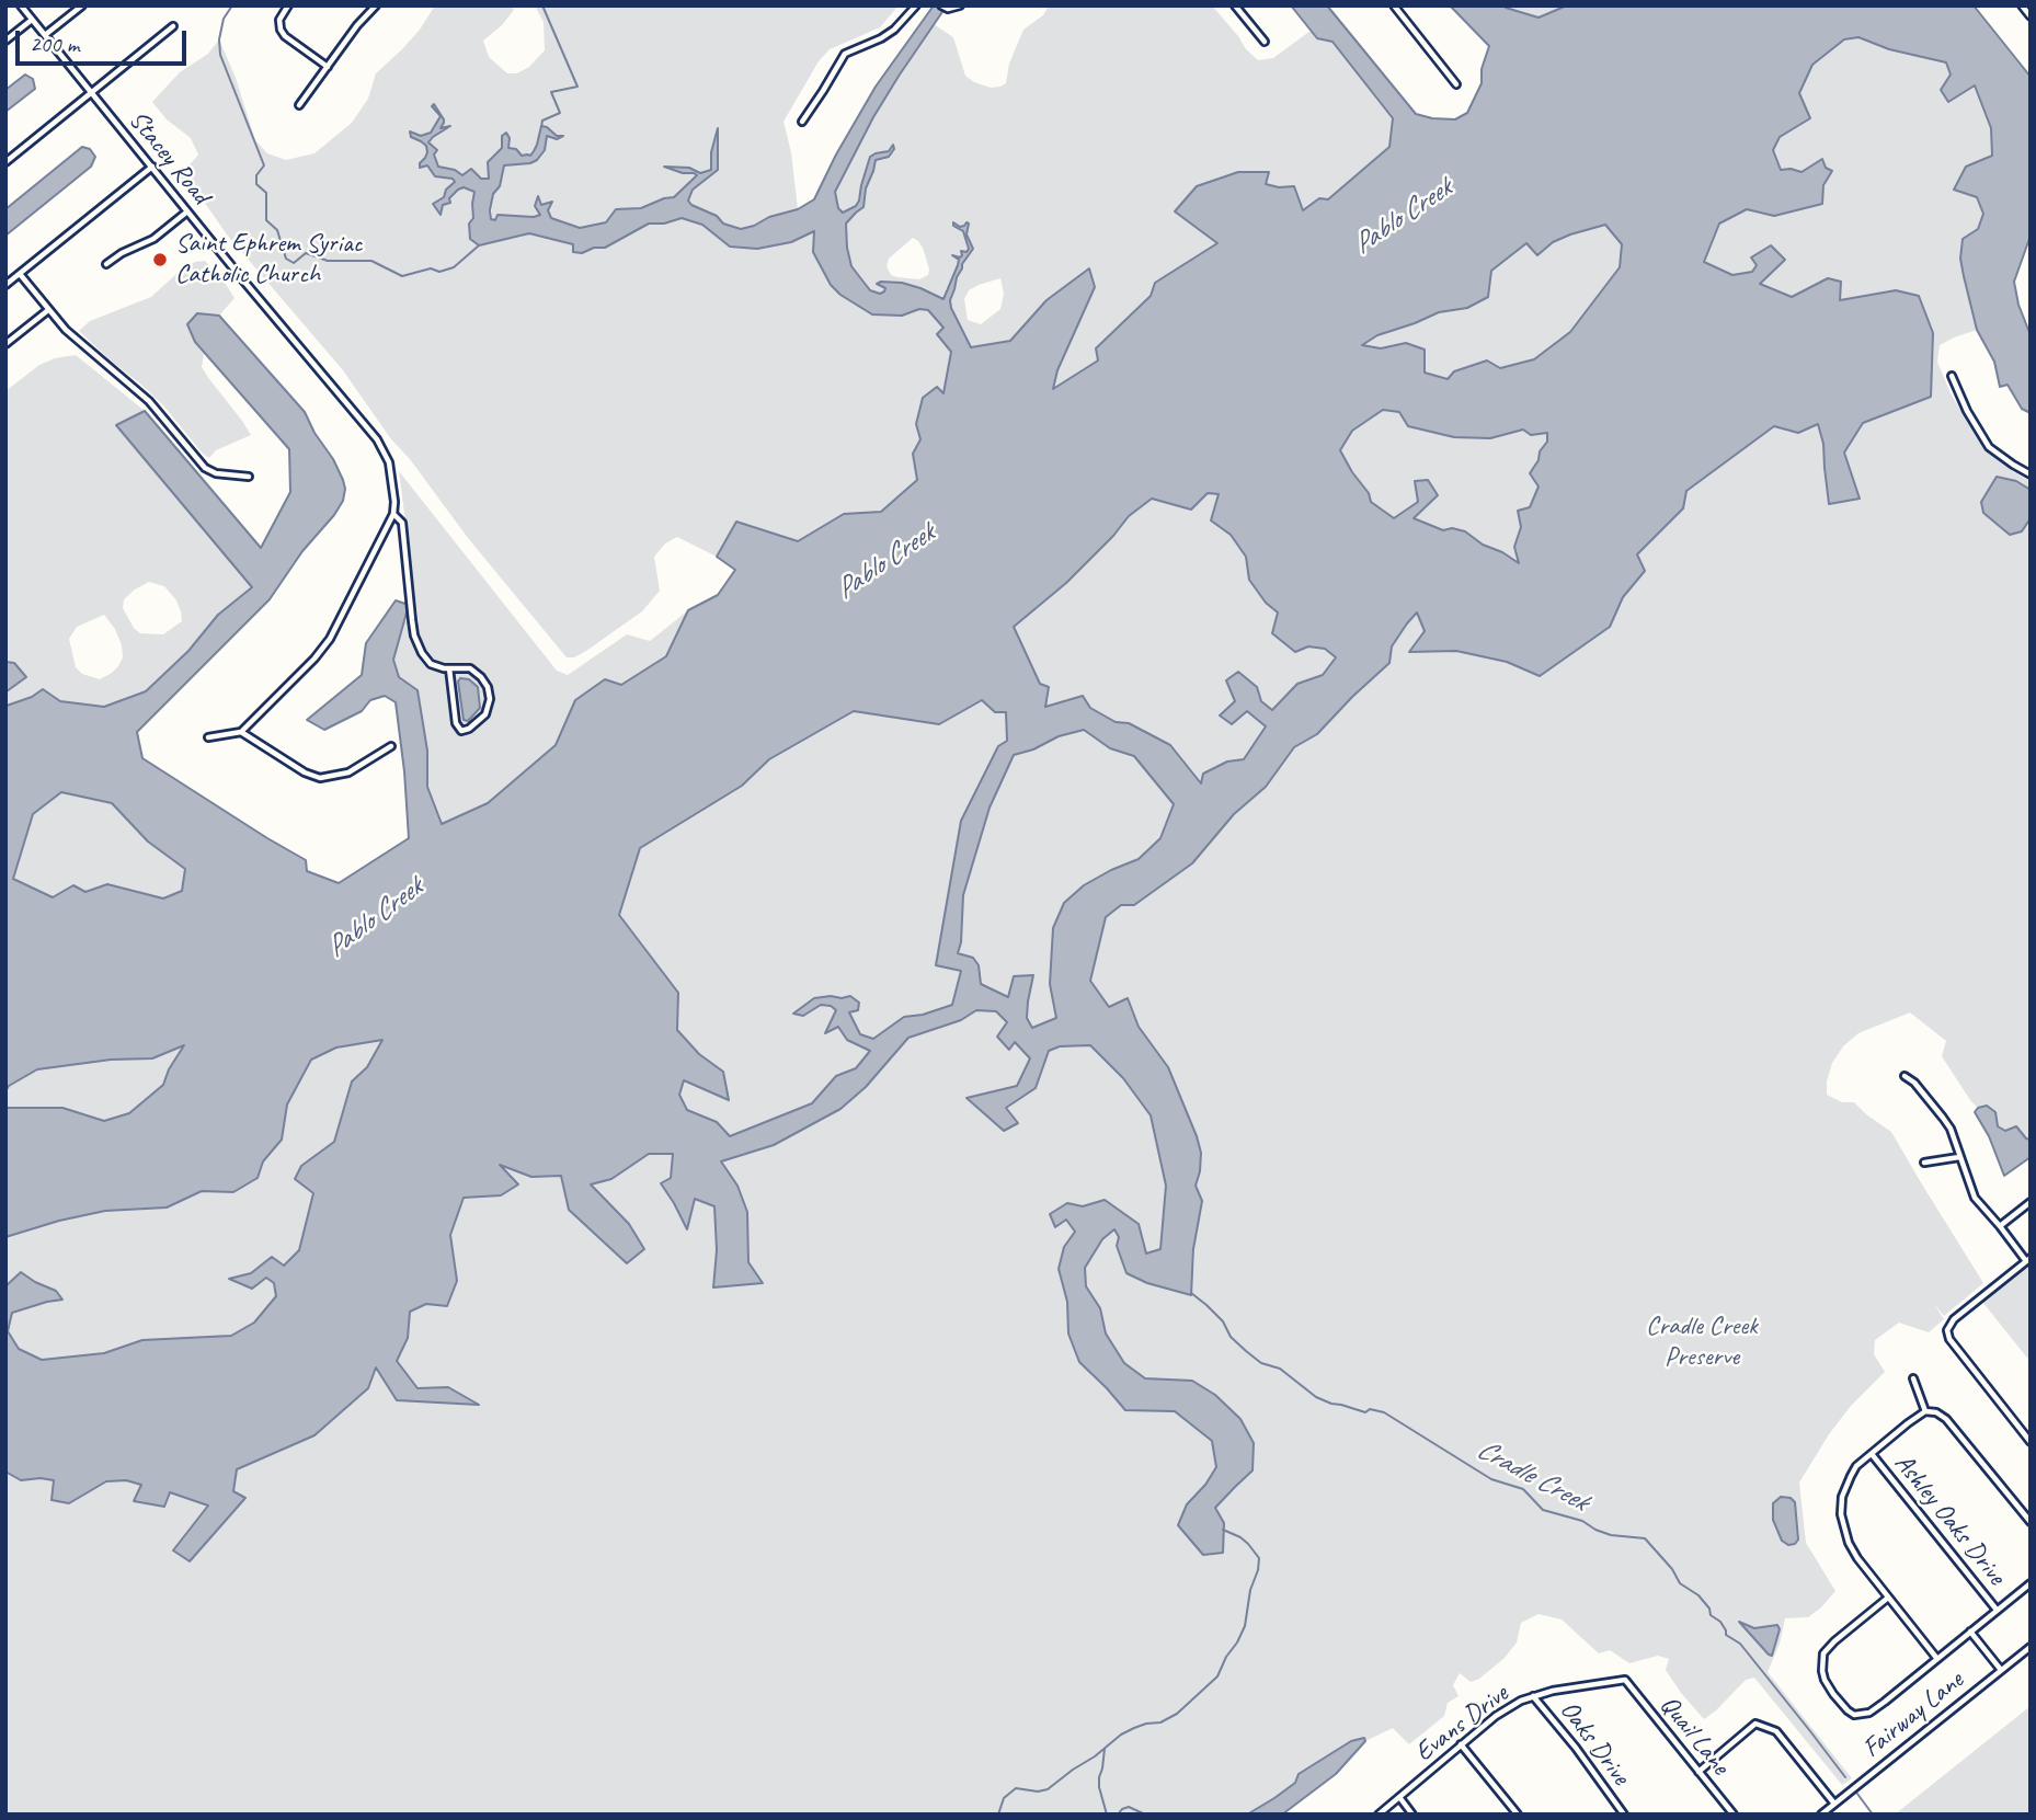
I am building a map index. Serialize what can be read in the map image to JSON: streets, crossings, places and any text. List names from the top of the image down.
{
  "streets": {
    "street": [
      "Stacey Road",
      "Ashley Oaks Drive",
      "Fairway Lane",
      "Evans Drive",
      "Quail Lane",
      "Oaks Drive"
    ]
  },
  "crossings": [
    ["Evans Drive", "Quail Lane"],
    ["Evans Drive", "Oaks Drive"]
  ],
  "water": ["Pablo Creek", "Cradle Creek"],
  "parks": ["Cradle Creek Preserve"],
  "places": ["Saint Ephrem Syriac Catholic Church"],
  "scale_bar": "200 m"
}
